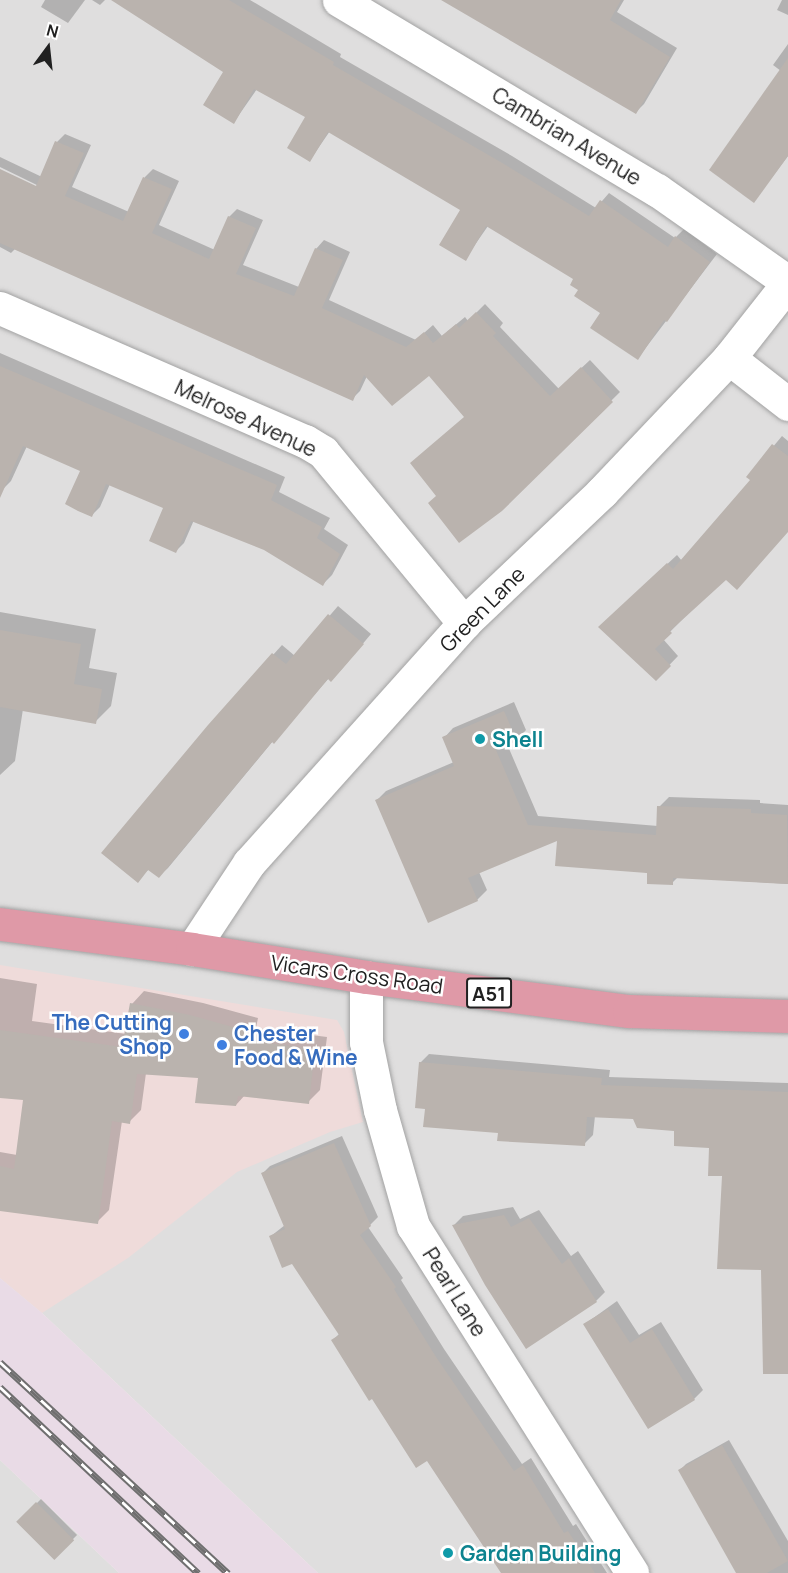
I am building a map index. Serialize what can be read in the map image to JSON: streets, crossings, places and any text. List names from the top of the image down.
{
  "streets": {
    "highway": ["Vicars Cross Road", "A51"],
    "street": [
      "Cambrian Avenue",
      "Melrose Avenue",
      "Green Lane",
      "Pearl Lane"
    ]
  },
  "crossings": [
    ["Cambrian Avenue", "Green Lane"],
    ["Melrose Avenue", "Green Lane"],
    ["Green Lane", "Vicars Cross Road"],
    ["Vicars Cross Road", "Pearl Lane"]
  ],
  "places": [
    "Shell",
    "The Cutting Shop",
    "Chester Food & Wine",
    "Garden Building"
  ],
  "north": "top"
}
